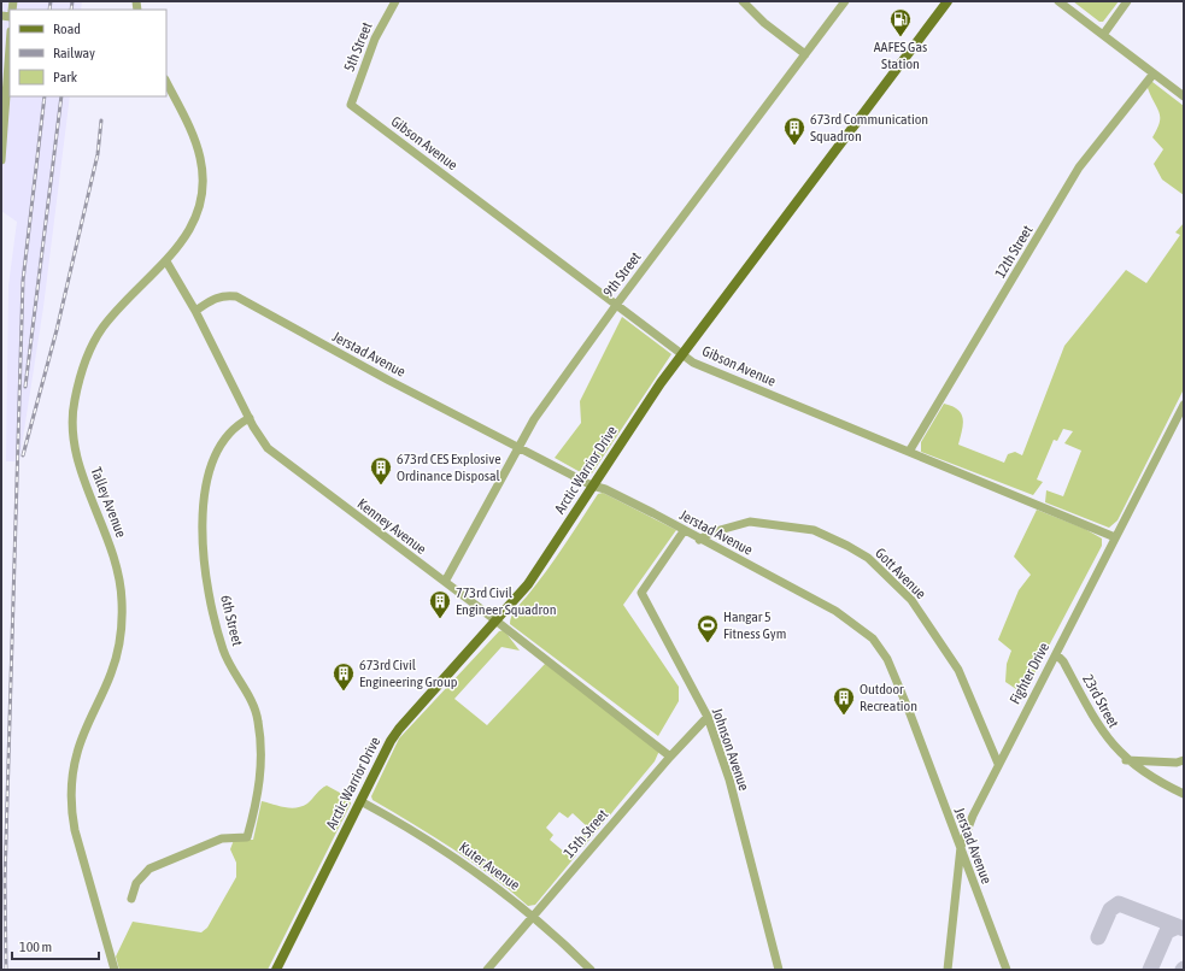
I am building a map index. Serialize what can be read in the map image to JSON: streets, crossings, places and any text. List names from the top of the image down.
{
  "streets": {
    "main road": ["Arctic Warrior Drive"],
    "street": [
      "5th Street",
      "Gibson Avenue",
      "12th Street",
      "9th Street",
      "Jerstad Avenue",
      "Talley Avenue",
      "Kenney Avenue",
      "Gott Avenue",
      "6th Street",
      "Fighter Drive",
      "23rd Street",
      "Johnson Avenue",
      "15th Street",
      "Kuter Avenue"
    ]
  },
  "crossings": [
    ["5th Street", "Gibson Avenue"],
    ["Gibson Avenue", "12th Street"],
    ["Gibson Avenue", "9th Street"],
    ["Gibson Avenue", "Arctic Warrior Drive"],
    ["Gibson Avenue", "Fighter Drive"],
    ["9th Street", "Jerstad Avenue"],
    ["9th Street", "Kenney Avenue"],
    ["Jerstad Avenue", "Arctic Warrior Drive"],
    ["Jerstad Avenue", "Kenney Avenue"],
    ["Jerstad Avenue", "Gott Avenue"],
    ["Jerstad Avenue", "Fighter Drive"],
    ["Jerstad Avenue", "Johnson Avenue"],
    ["Arctic Warrior Drive", "Kenney Avenue"],
    ["Arctic Warrior Drive", "Kuter Avenue"],
    ["Talley Avenue", "Kenney Avenue"],
    ["Kenney Avenue", "6th Street"],
    ["Kenney Avenue", "15th Street"],
    ["Gott Avenue", "Fighter Drive"],
    ["Fighter Drive", "23rd Street"],
    ["Johnson Avenue", "15th Street"],
    ["15th Street", "Kuter Avenue"]
  ],
  "places": {
    "fuel station": ["AAFES Gas Station"],
    "building": [
      "673rd Communication Squadron",
      "673rd CES Explosive Ordinance Disposal",
      "773rd Civil Engineer Squadron",
      "673rd Civil Engineering Group",
      "Outdoor Recreation"
    ],
    "sports": ["Hangar 5 Fitness Gym"]
  },
  "legend": ["Road", "Railway", "Park"],
  "scale_bar": "100 m"
}
